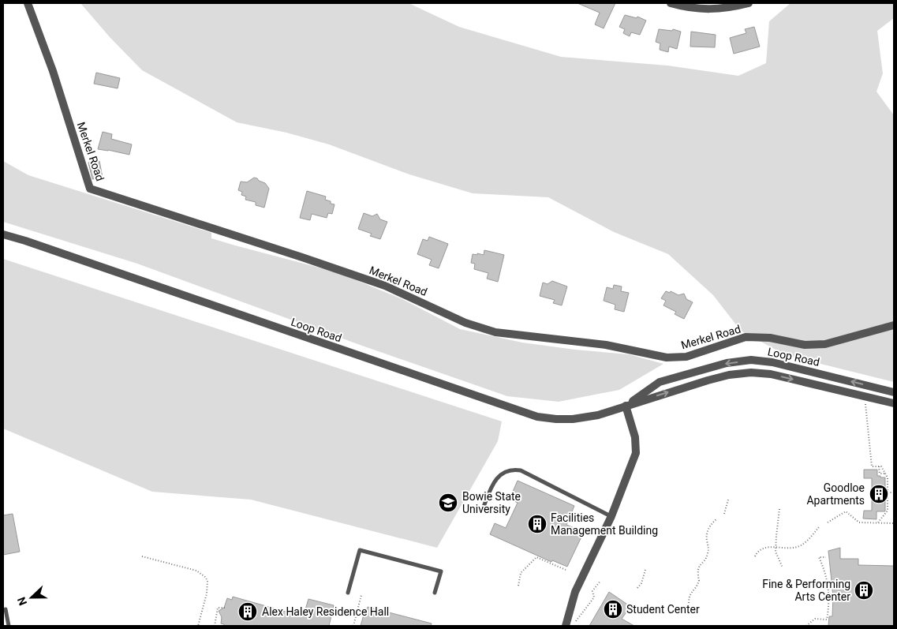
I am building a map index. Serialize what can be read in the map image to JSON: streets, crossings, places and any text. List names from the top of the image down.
{
  "streets": {
    "street": ["Merkel Road", "Loop Road"]
  },
  "places": {
    "building": [
      "Goodloe Apartments",
      "Facilities Management Building",
      "Fine & Performing Arts Center",
      "Student Center",
      "Alex Haley Residence Hall"
    ],
    "school or university": ["Bowie State University"]
  },
  "north": "left"
}
